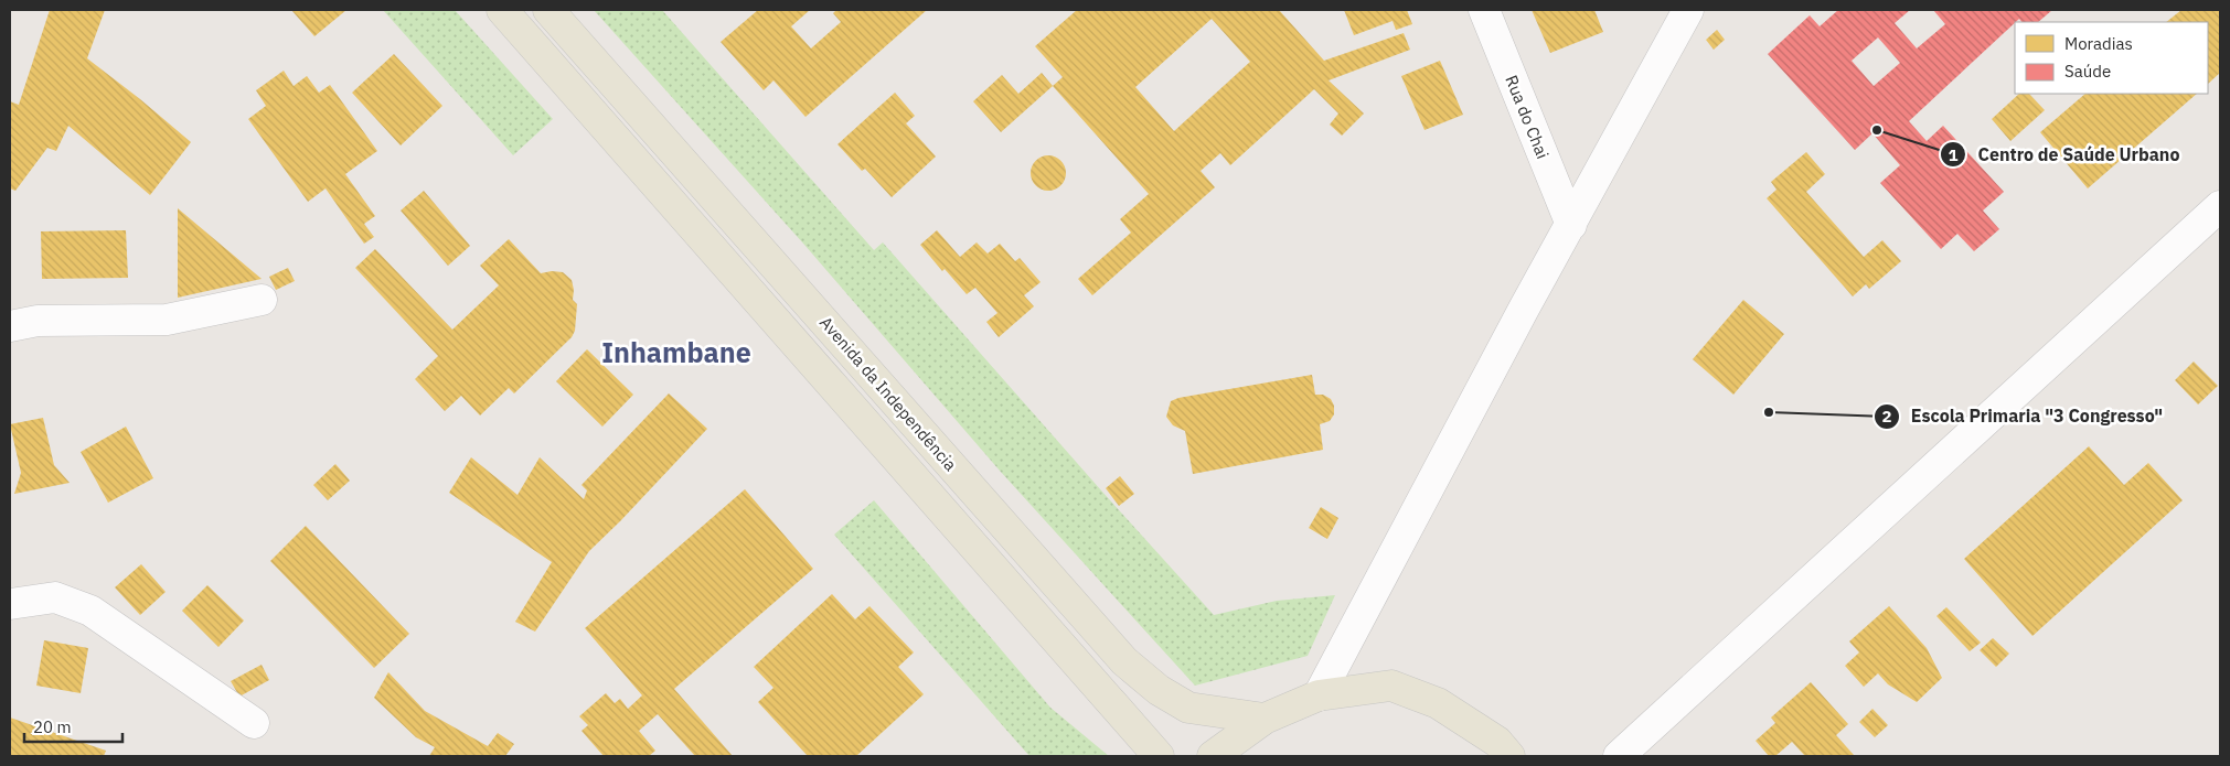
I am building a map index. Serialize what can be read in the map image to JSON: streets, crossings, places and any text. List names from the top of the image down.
{
  "streets": {
    "main road": ["Avenida da Independência"],
    "street": ["Rua do Chai"]
  },
  "districts": ["Inhambane"],
  "places": ["Centro de Saúde Urbano", "Escola Primaria \"3 Congresso\""],
  "legend": ["Moradias", "Saúde"],
  "scale_bar": "20 m"
}
